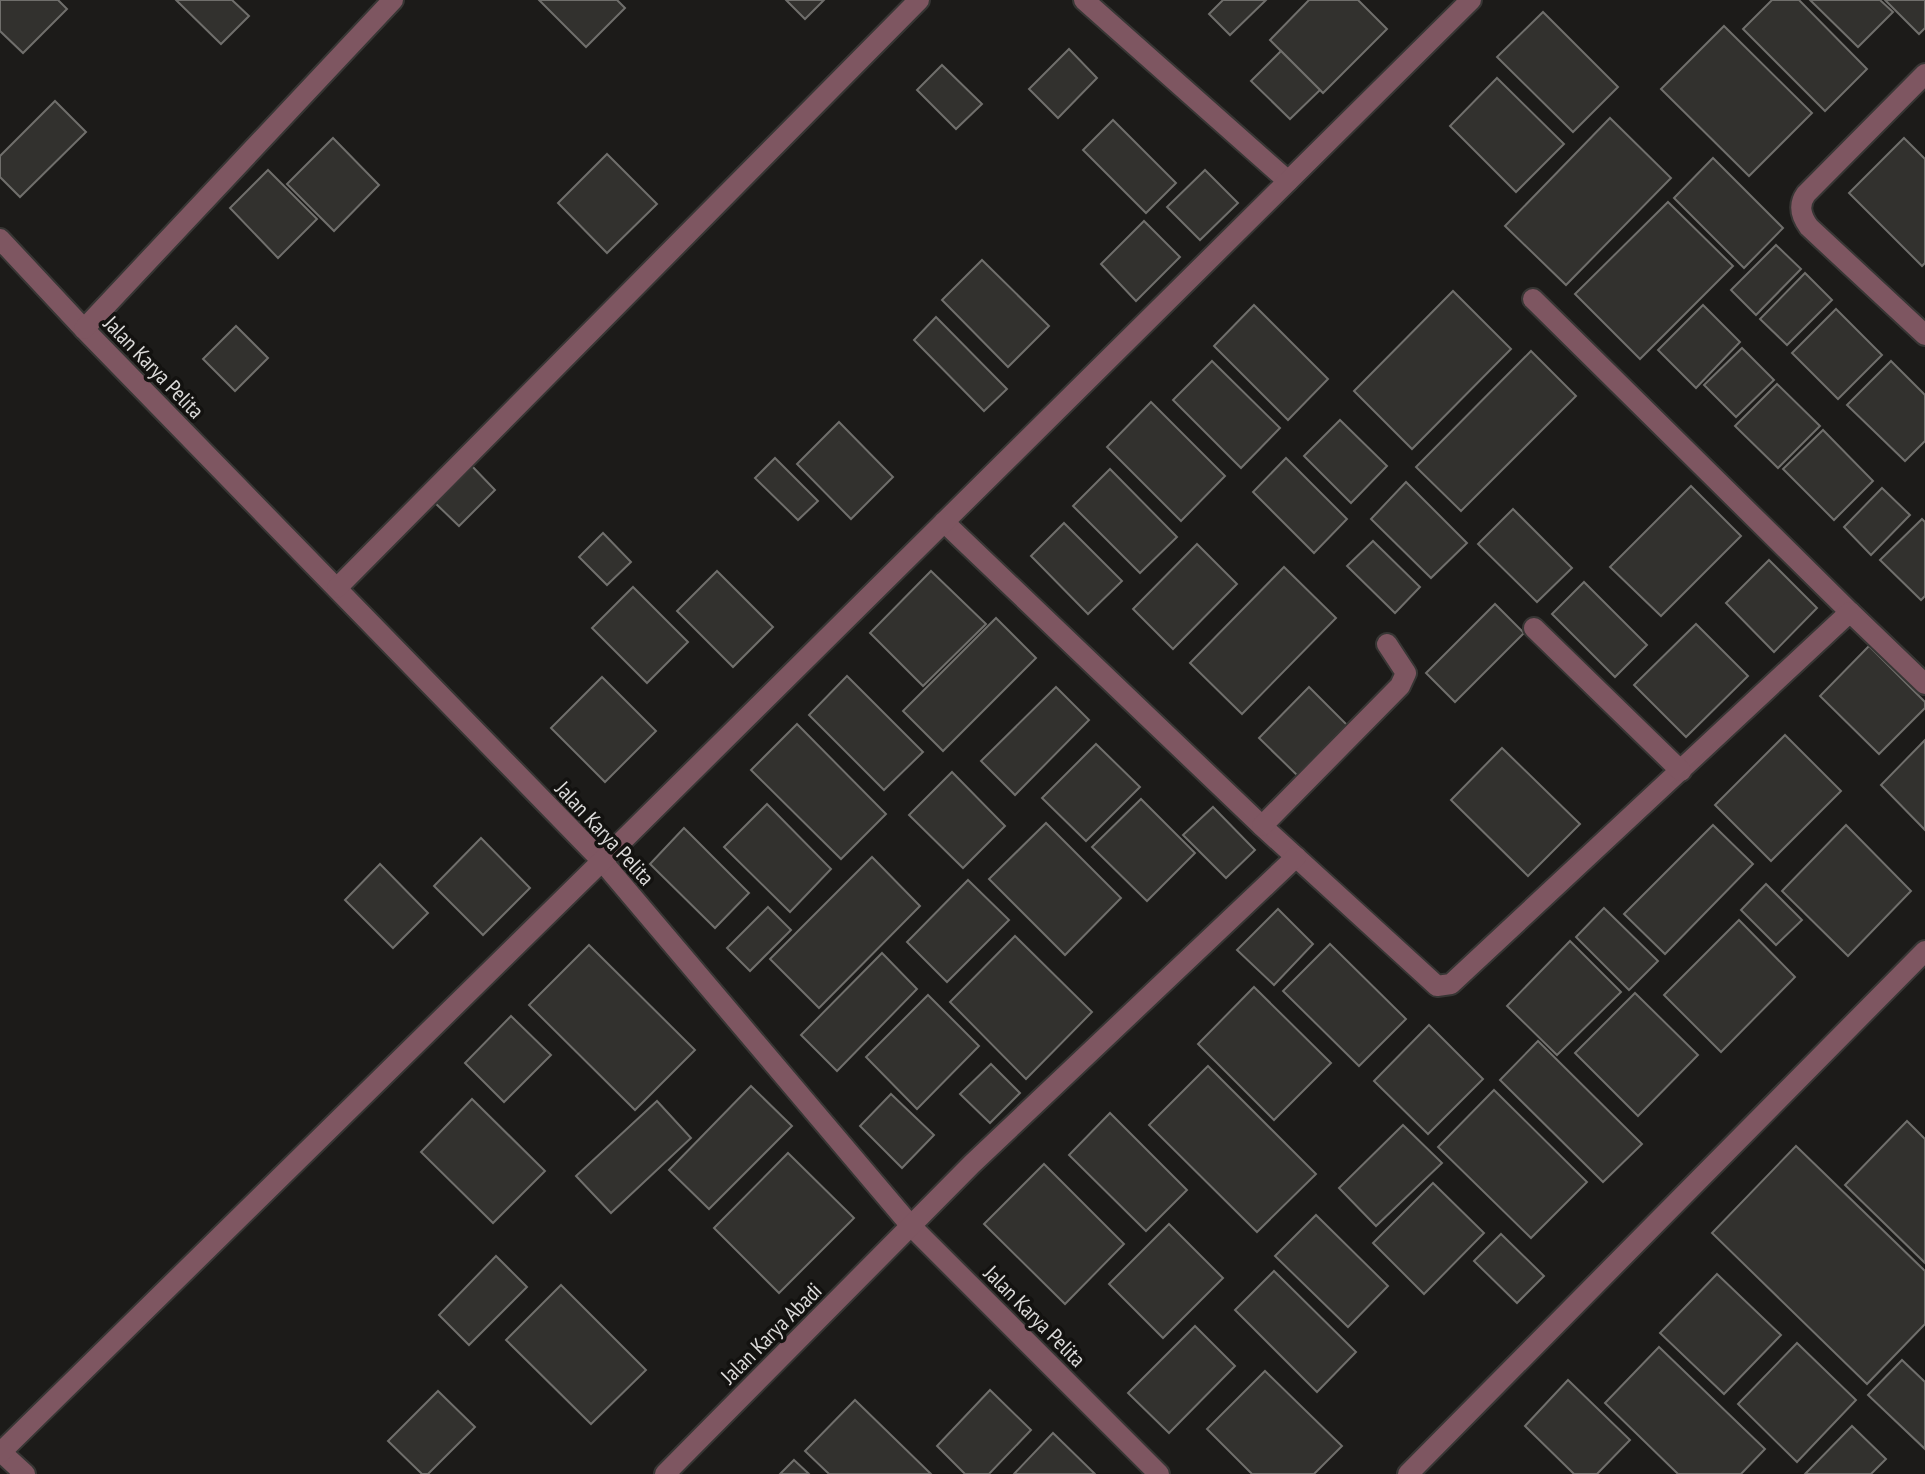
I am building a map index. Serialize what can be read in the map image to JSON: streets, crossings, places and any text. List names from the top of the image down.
{
  "streets": {
    "street": ["Jalan Karya Pelita", "Jalan Karya Abadi"]
  },
  "crossings": [
    ["Jalan Karya Pelita", "Jalan Karya Abadi"]
  ]
}
